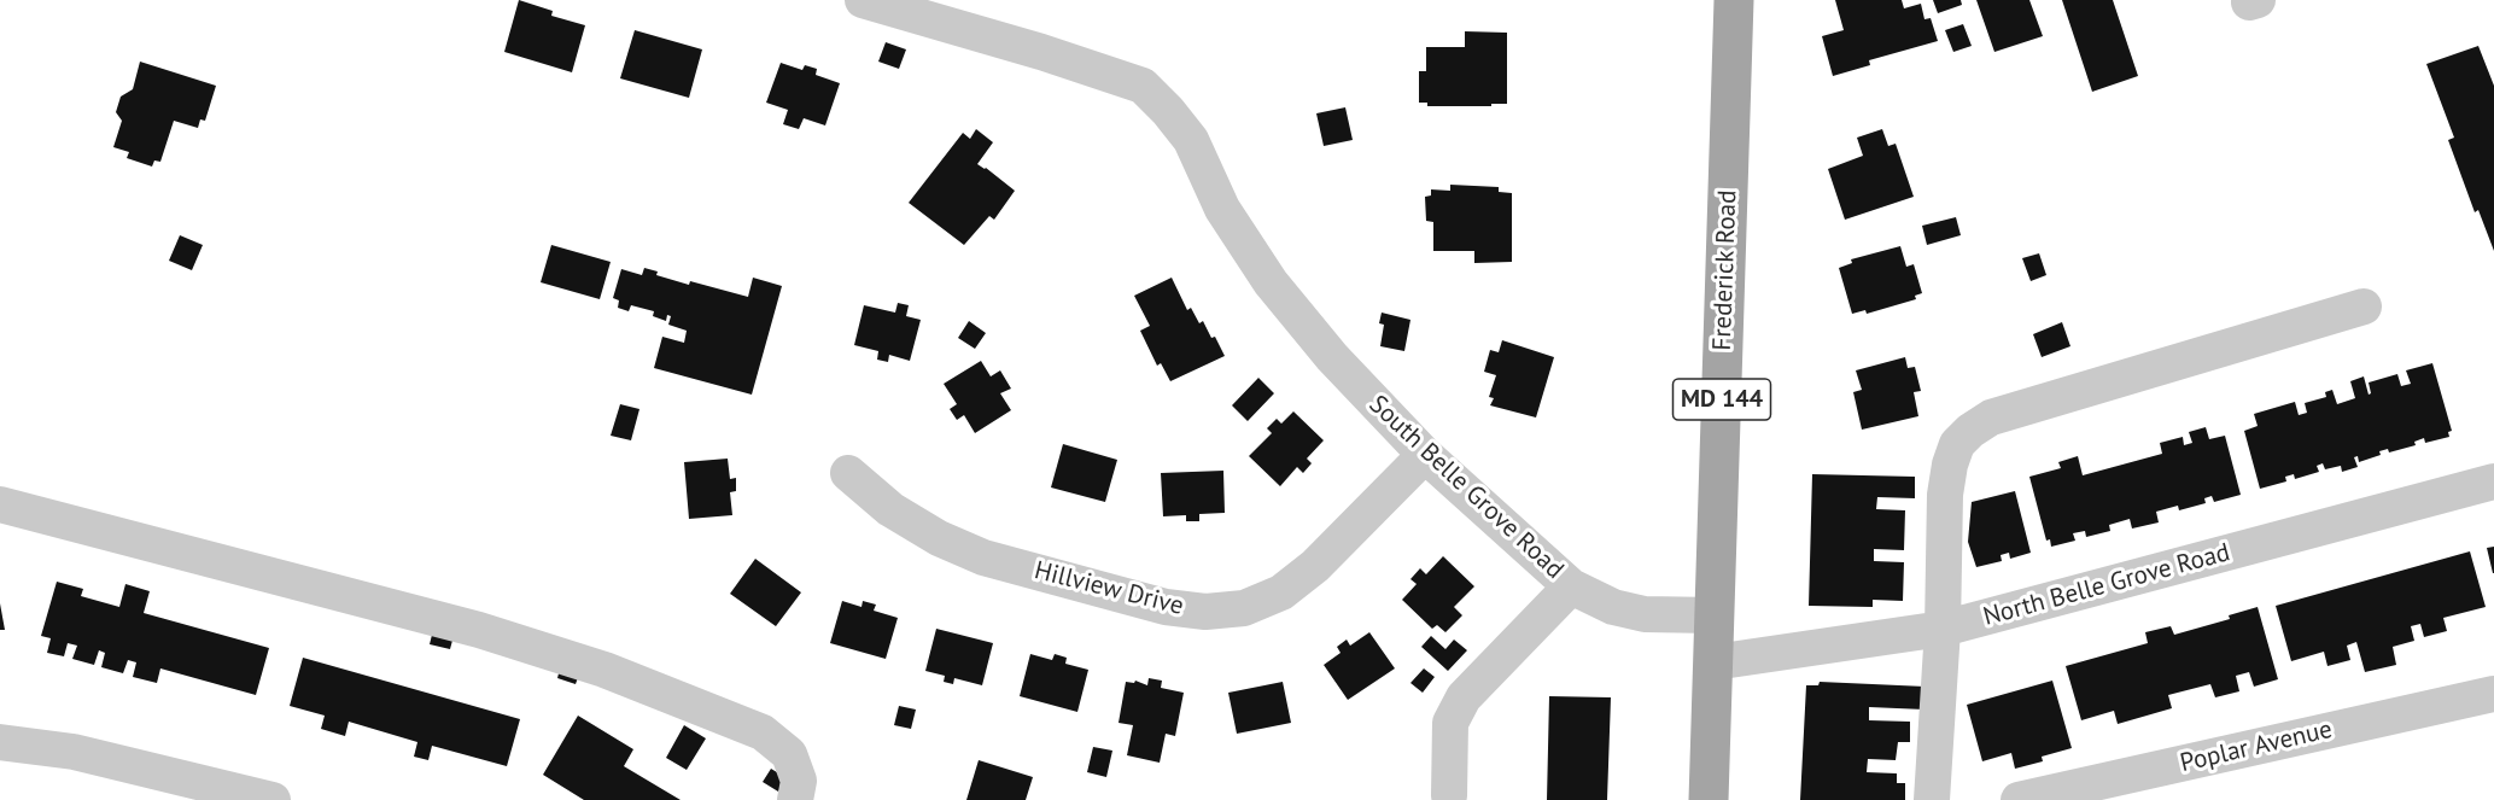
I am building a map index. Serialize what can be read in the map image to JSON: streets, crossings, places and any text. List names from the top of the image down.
{
  "streets": {
    "main road": ["Frederick Road", "MD 144"],
    "street": [
      "South Belle Grove Road",
      "North Belle Grove Road",
      "Hillview Drive",
      "Poplar Avenue"
    ]
  },
  "crossings": [
    ["Frederick Road", "South Belle Grove Road"],
    ["Frederick Road", "North Belle Grove Road"],
    ["South Belle Grove Road", "Hillview Drive"]
  ]
}
